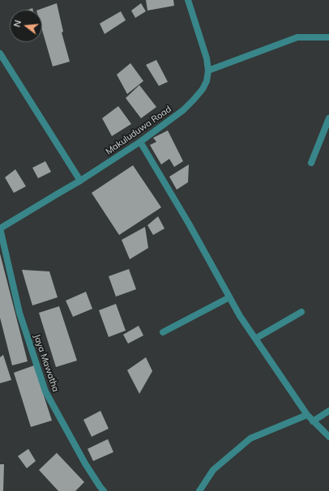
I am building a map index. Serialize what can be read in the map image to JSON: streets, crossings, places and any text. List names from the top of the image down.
{
  "streets": {
    "street": ["Makuluduwa Road", "Jaya Mawatha"]
  },
  "crossings": [
    ["Makuluduwa Road", "Jaya Mawatha"]
  ],
  "north": "left"
}
